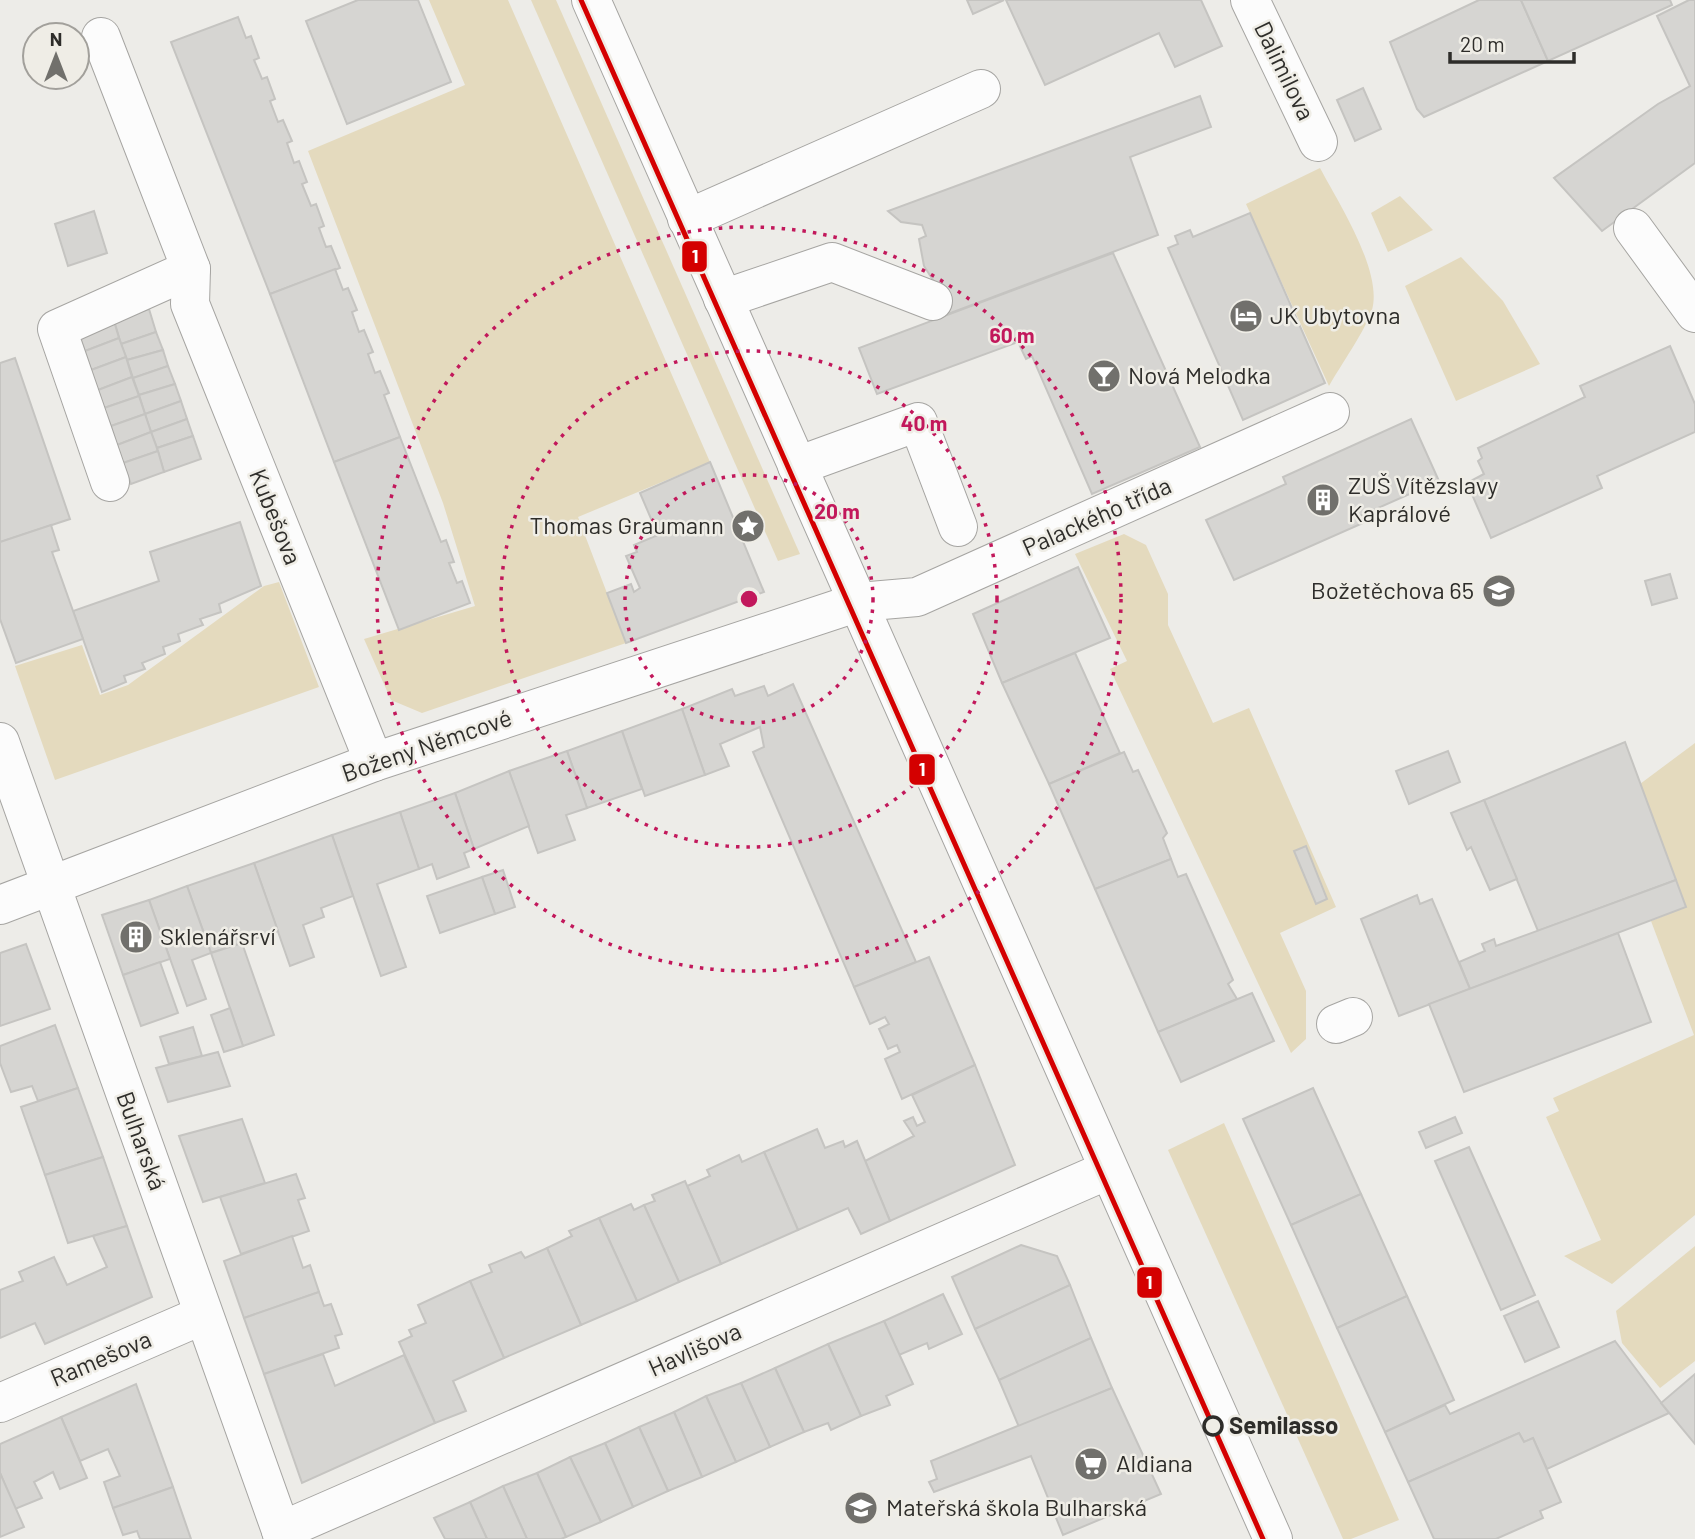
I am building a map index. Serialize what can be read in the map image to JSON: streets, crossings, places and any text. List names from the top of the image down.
{
  "streets": {
    "street": [
      "Dalimilova",
      "Kubešova",
      "Palackého třída",
      "Boženy Němcové",
      "Bulharská",
      "Havlišova",
      "Ramešova"
    ]
  },
  "crossings": [
    ["Kubešova", "Boženy Němcové"],
    ["Palackého třída", "Boženy Němcové"],
    ["Boženy Němcové", "Bulharská"],
    ["Bulharská", "Havlišova"],
    ["Bulharská", "Ramešova"]
  ],
  "places": {
    "hotel": ["JK Ubytovna"],
    "bar": ["Nová Melodka"],
    "building": ["ZUŠ Vítězslavy Kaprálové", "Sklenářsrví"],
    "place": ["Thomas Graumann"],
    "school or university": ["Božetěchova 65", "Mateřská škola Bulharská"],
    "other": ["Semilasso"],
    "supermarket": ["Aldiana"]
  },
  "lines": ["transit line 1"],
  "scale_bar": "20 m",
  "north": "top",
  "rings": ["60 m", "40 m", "20 m"]
}
